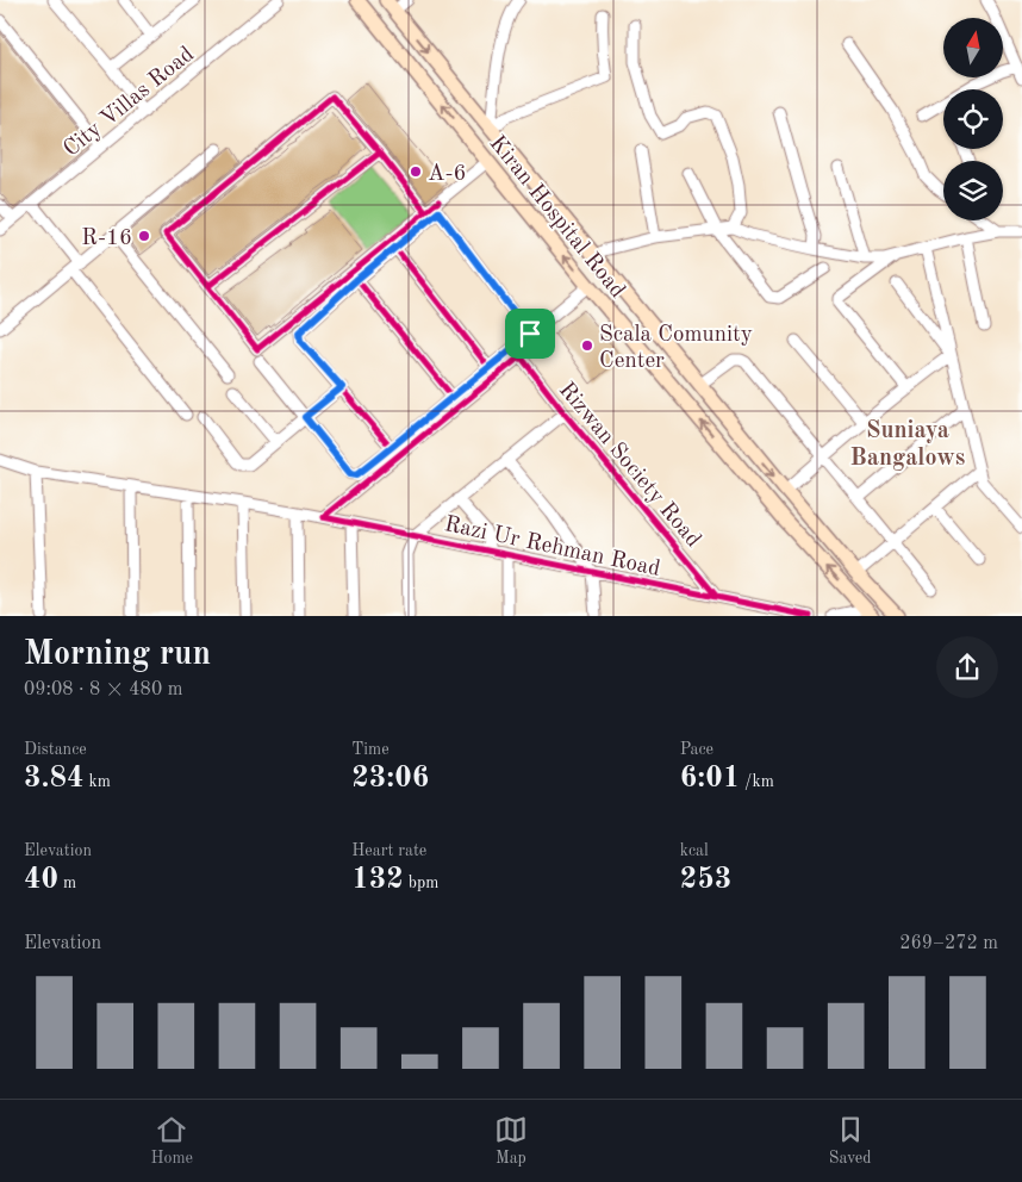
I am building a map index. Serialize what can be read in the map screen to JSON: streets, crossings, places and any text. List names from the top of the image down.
{
  "streets": {
    "main road": ["Kiran Hospital Road"],
    "street": ["City Villas Road", "Rizwan Society Road", "Razi Ur Rehman Road"]
  },
  "crossings": [
    ["Rizwan Society Road", "Razi Ur Rehman Road"]
  ],
  "districts": ["Suniaya Bangalows"],
  "places": ["A-6", "R-16", "Scala Comunity Center"],
  "north": "top",
  "page": {
    "heading": ["Morning run", "09:08 · 8 × 480 m"],
    "stats": [
      ["Distance", "3.84 km"],
      ["Time", "23:06"],
      ["Pace", "6:01 /km"],
      ["Elevation", "40 m"],
      ["Heart rate", "132 bpm"],
      ["kcal", "253"]
    ],
    "chart": ["Elevation", "269–272 m"],
    "tabs": ["Home", "Map", "Saved"]
  }
}
